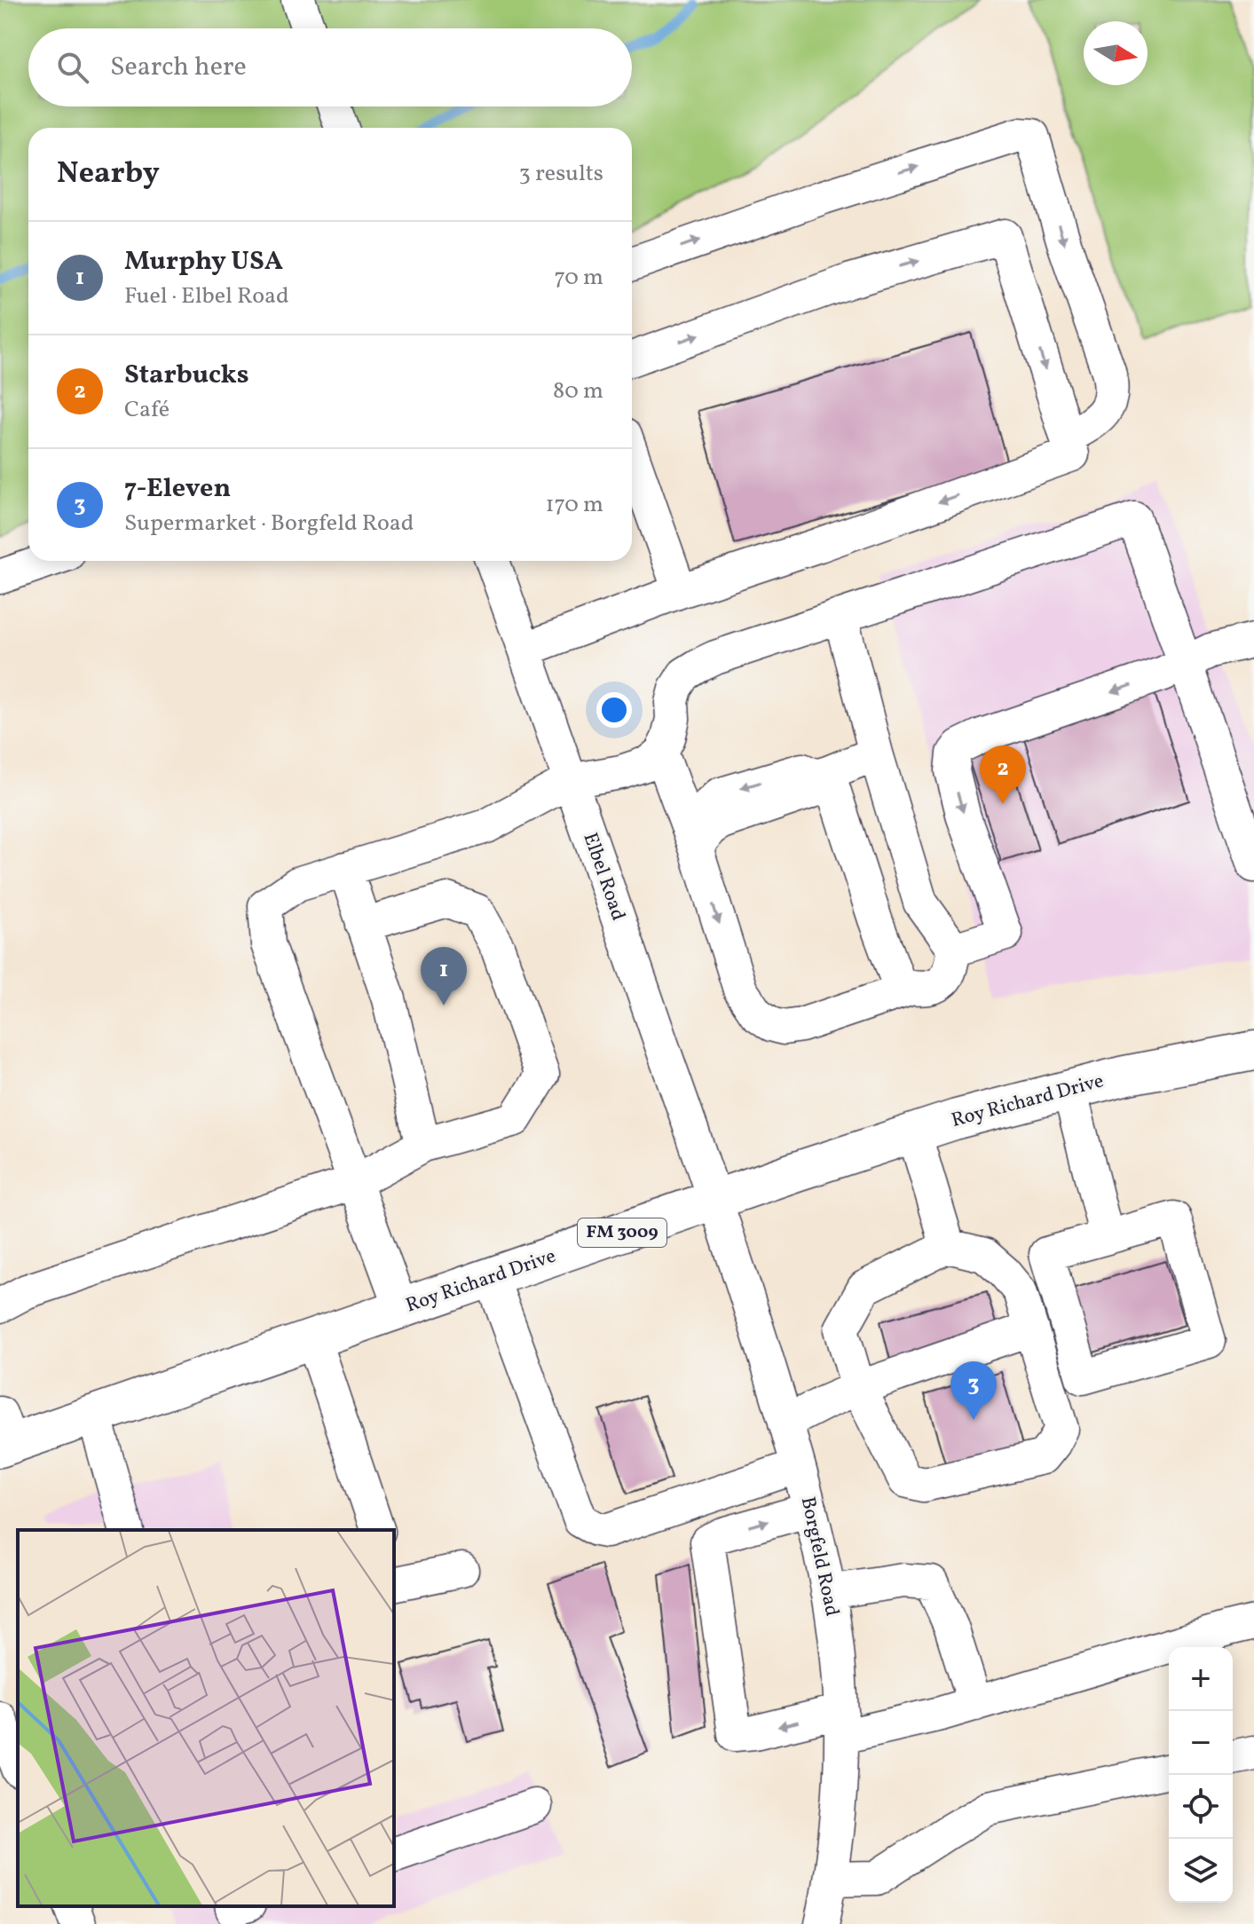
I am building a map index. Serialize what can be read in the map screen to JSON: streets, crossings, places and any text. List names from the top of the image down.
{
  "streets": {
    "main road": ["Roy Richard Drive", "FM 3009"],
    "street": ["Elbel Road", "Borgfeld Road"]
  },
  "crossings": [
    ["Elbel Road", "Roy Richard Drive"],
    ["Elbel Road", "Borgfeld Road"],
    ["Roy Richard Drive", "Borgfeld Road"]
  ],
  "north": "right",
  "page": {
    "search": "Search here",
    "heading": ["Nearby", "3 results"],
    "list": [
      {
        "mark": "1",
        "name": "Murphy USA",
        "note": "Fuel · Elbel Road",
        "value": "70 m"
      },
      {
        "mark": "2",
        "name": "Starbucks",
        "note": "Café",
        "value": "80 m"
      },
      {
        "mark": "3",
        "name": "7-Eleven",
        "note": "Supermarket · Borgfeld Road",
        "value": "170 m"
      }
    ],
    "pins": ["2", "1", "3"],
    "map_buttons": ["+", "−"]
  }
}
